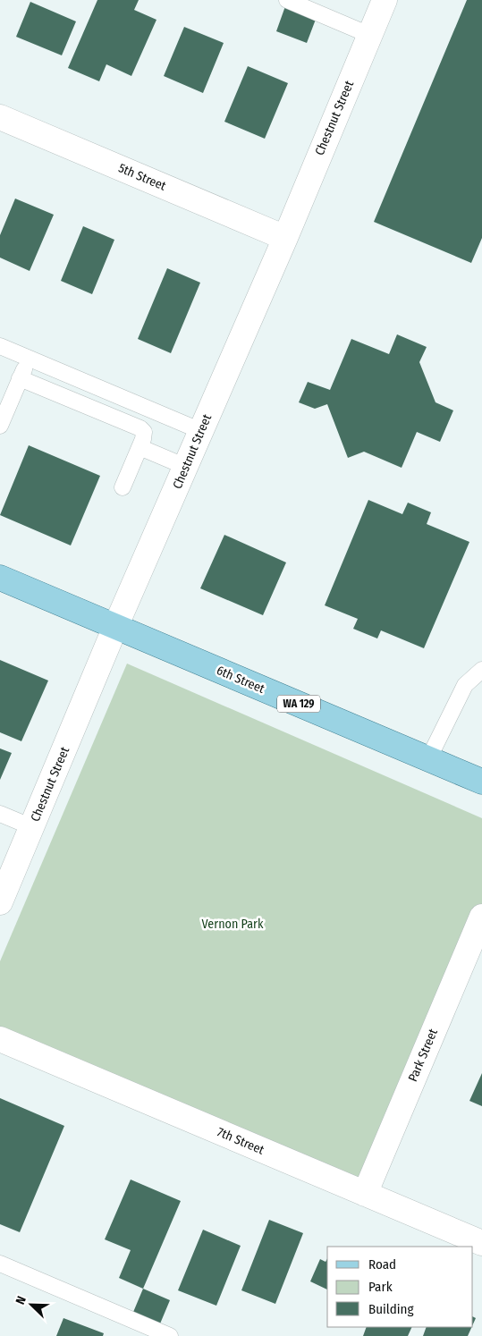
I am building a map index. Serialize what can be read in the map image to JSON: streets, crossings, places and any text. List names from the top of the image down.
{
  "streets": {
    "main road": ["6th Street", "WA 129"],
    "street": [
      "Chestnut Street",
      "5th Street",
      "Park Street",
      "7th Street"
    ]
  },
  "crossings": [
    ["Chestnut Street", "5th Street"],
    ["Chestnut Street", "6th Street"],
    ["Park Street", "7th Street"]
  ],
  "parks": ["Vernon Park"],
  "legend": ["Road", "Park", "Building"],
  "north": "top left"
}
